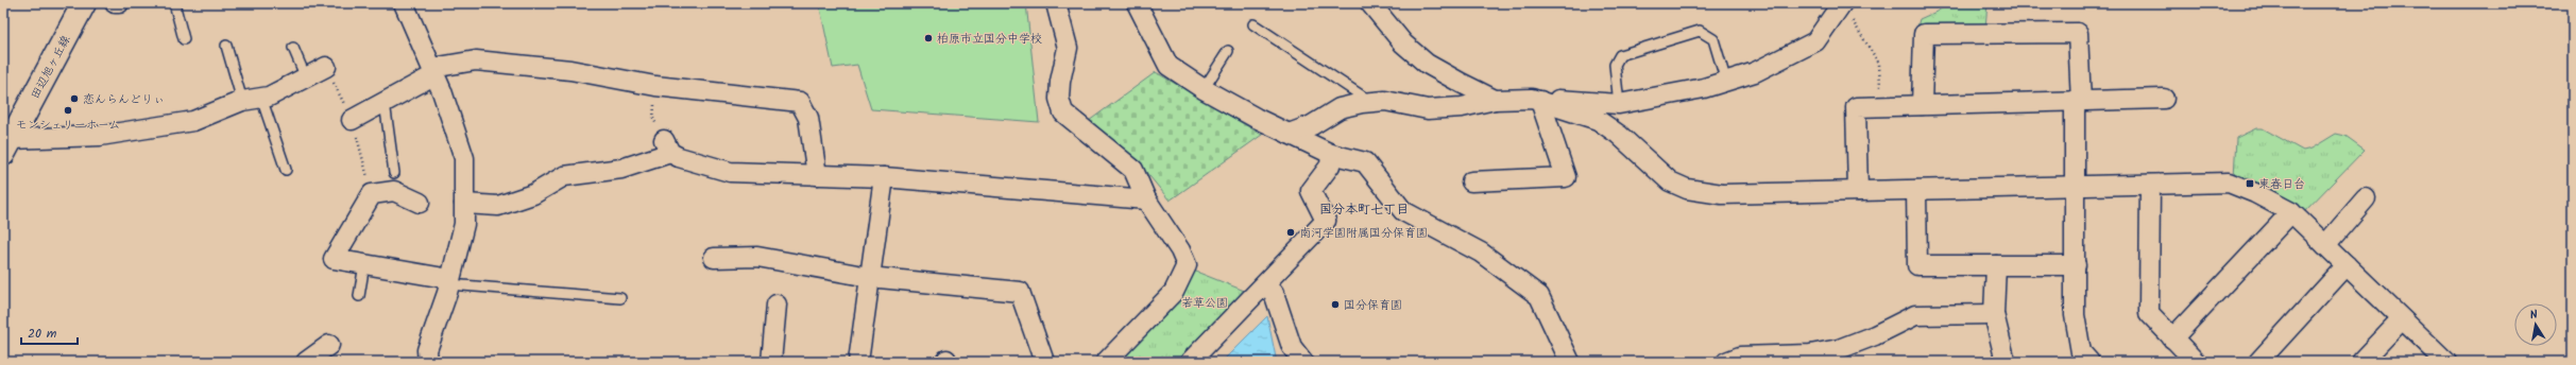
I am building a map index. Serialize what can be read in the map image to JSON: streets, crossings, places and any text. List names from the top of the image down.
{
  "streets": {
    "street": ["田辺旭ヶ丘線"]
  },
  "districts": ["国分本町七丁目"],
  "parks": ["若草公園"],
  "places": {
    "other": [
      "柏原市立国分中学校",
      "恋んらんどりぃ",
      "モンシェリーホーム",
      "南河学園附属国分保育園",
      "国分保育園"
    ],
    "transit": ["東春日台"]
  },
  "scale_bar": "20 m",
  "north": "top"
}
